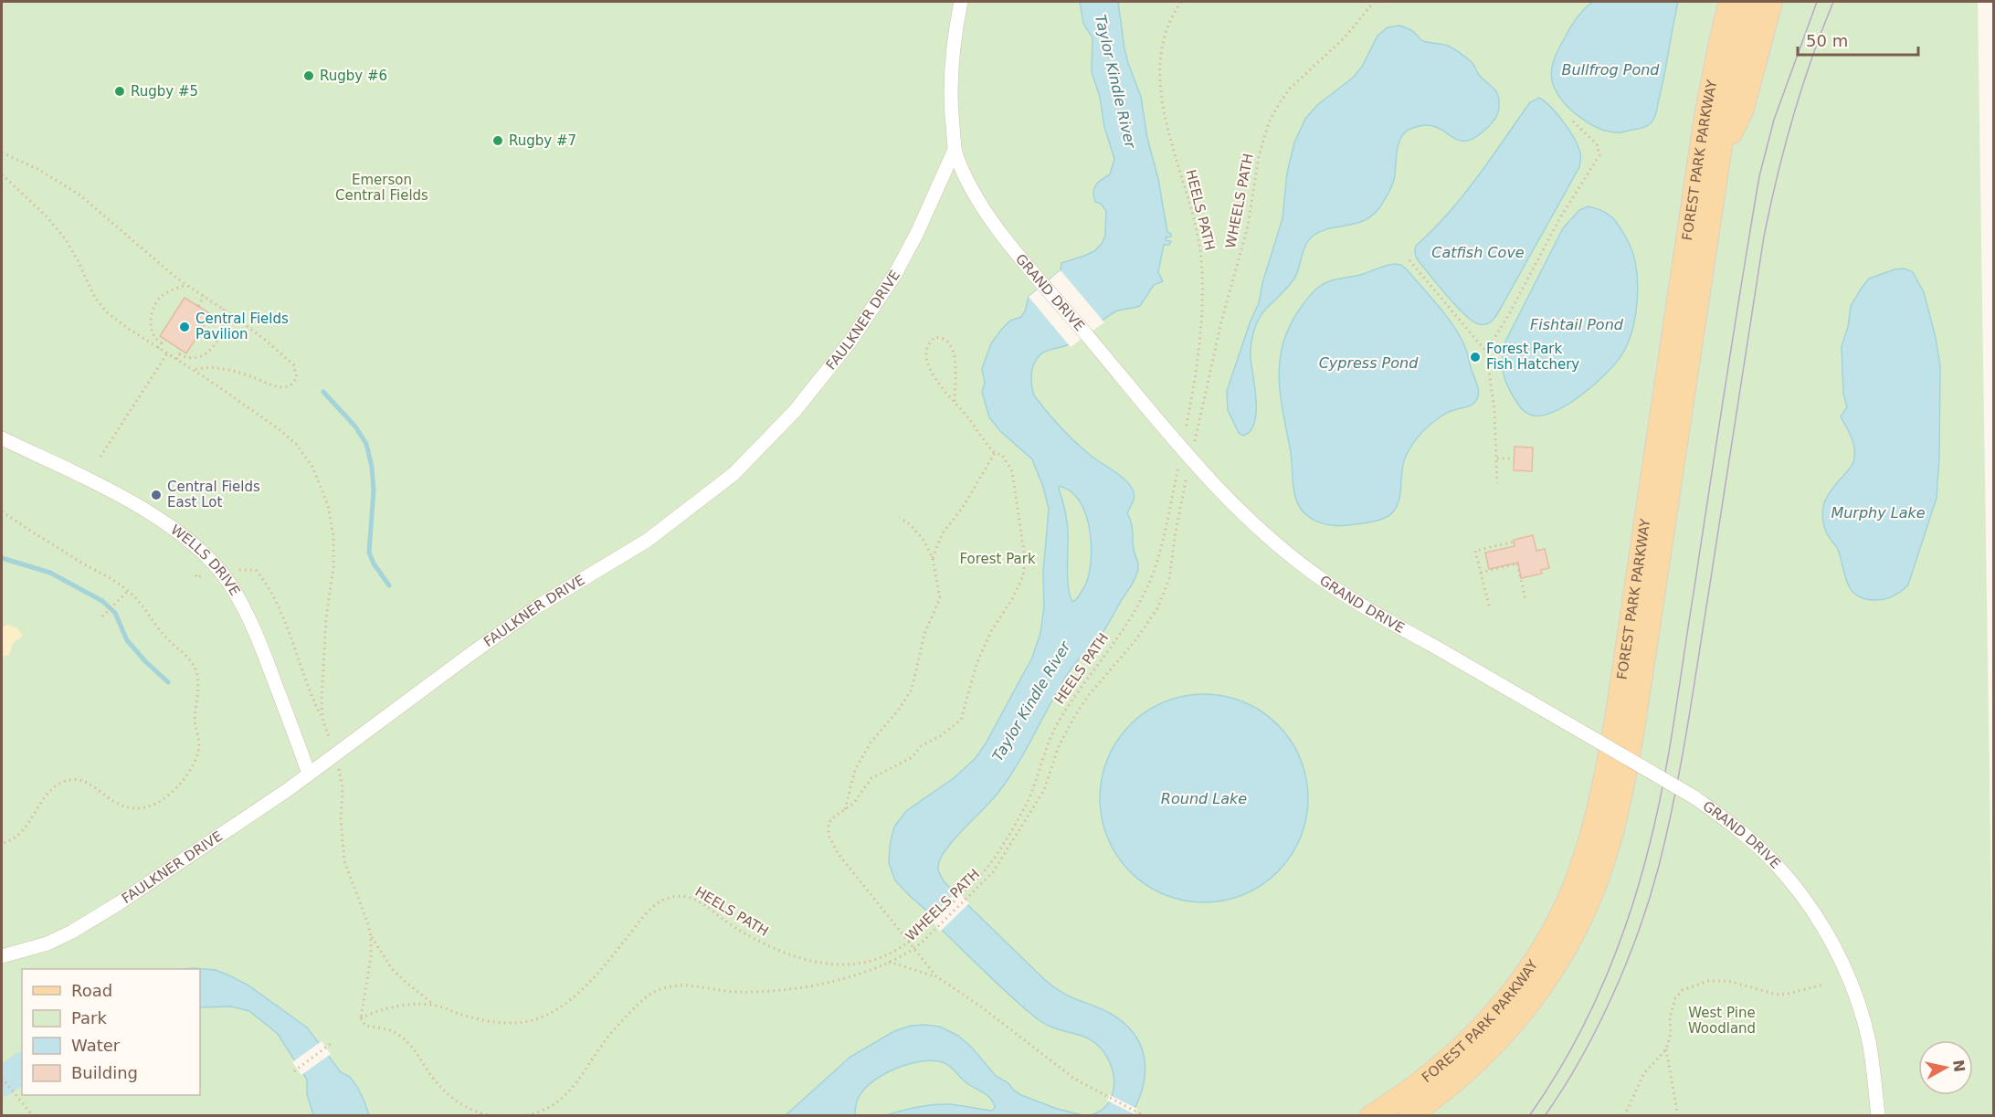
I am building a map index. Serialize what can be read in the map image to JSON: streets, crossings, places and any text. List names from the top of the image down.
{
  "streets": {
    "main road": ["FOREST PARK PARKWAY"],
    "street": ["GRAND DRIVE", "FAULKNER DRIVE", "WELLS DRIVE"],
    "path": ["WHEELS PATH", "HEELS PATH"]
  },
  "crossings": [
    ["GRAND DRIVE", "FAULKNER DRIVE"],
    ["FAULKNER DRIVE", "WELLS DRIVE"]
  ],
  "water": [
    "Bullfrog Pond",
    "Taylor Kindle River",
    "Catfish Cove",
    "Fishtail Pond",
    "Cypress Pond",
    "Murphy Lake",
    "Round Lake"
  ],
  "parks": ["Emerson Central Fields", "Forest Park", "West Pine Woodland"],
  "places": [
    "Rugby #6",
    "Rugby #5",
    "Rugby #7",
    "Central Fields Pavilion",
    "Forest Park Fish Hatchery",
    "Central Fields East Lot"
  ],
  "legend": [
    "Road",
    "Park",
    "Water",
    "Building"
  ],
  "scale_bar": "50 m",
  "north": "right"
}
